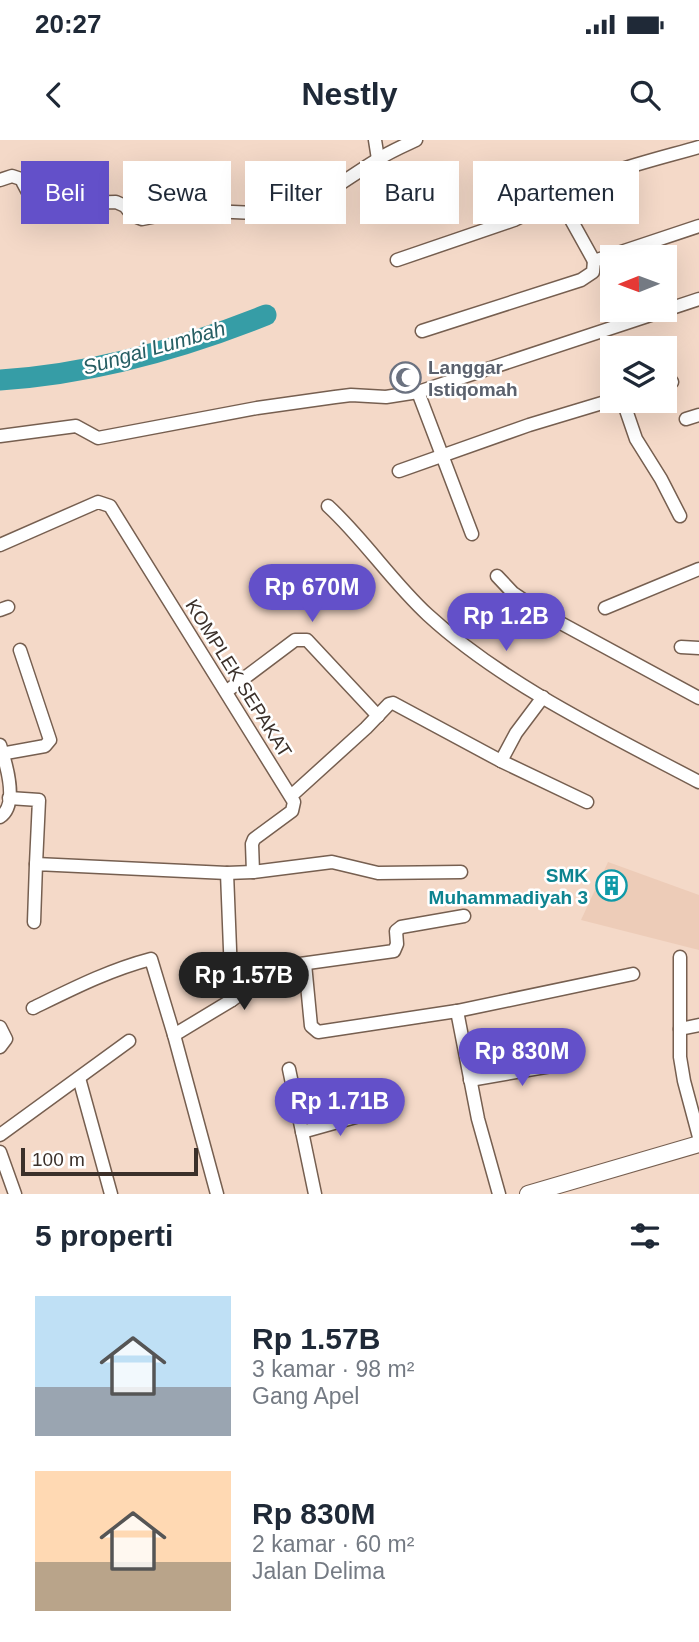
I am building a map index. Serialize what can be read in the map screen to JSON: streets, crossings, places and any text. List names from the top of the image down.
{
  "streets": {
    "street": ["KOMPLEK SEPAKAT"]
  },
  "water": ["Sungai Lumbah"],
  "places": {
    "mosque": ["Langgar Istiqomah"],
    "building": ["SMK Muhammadiyah 3"]
  },
  "scale_bar": "100 m",
  "north": "left",
  "page": {
    "status": "20:27",
    "header": "Nestly",
    "chip": [
      "Beli",
      "Sewa",
      "Filter",
      "Baru",
      "Apartemen"
    ],
    "price": [
      "Rp 670M",
      "Rp 1.2B",
      "Rp 1.57B",
      "Rp 830M",
      "Rp 1.71B"
    ],
    "scale": "100 m",
    "heading": "5 properti",
    "list": [
      {
        "name": "Rp 1.57B",
        "note": "3 kamar · 98 m² · Gang Apel"
      },
      {
        "name": "Rp 830M",
        "note": "2 kamar · 60 m² · Jalan Delima"
      }
    ]
  }
}
